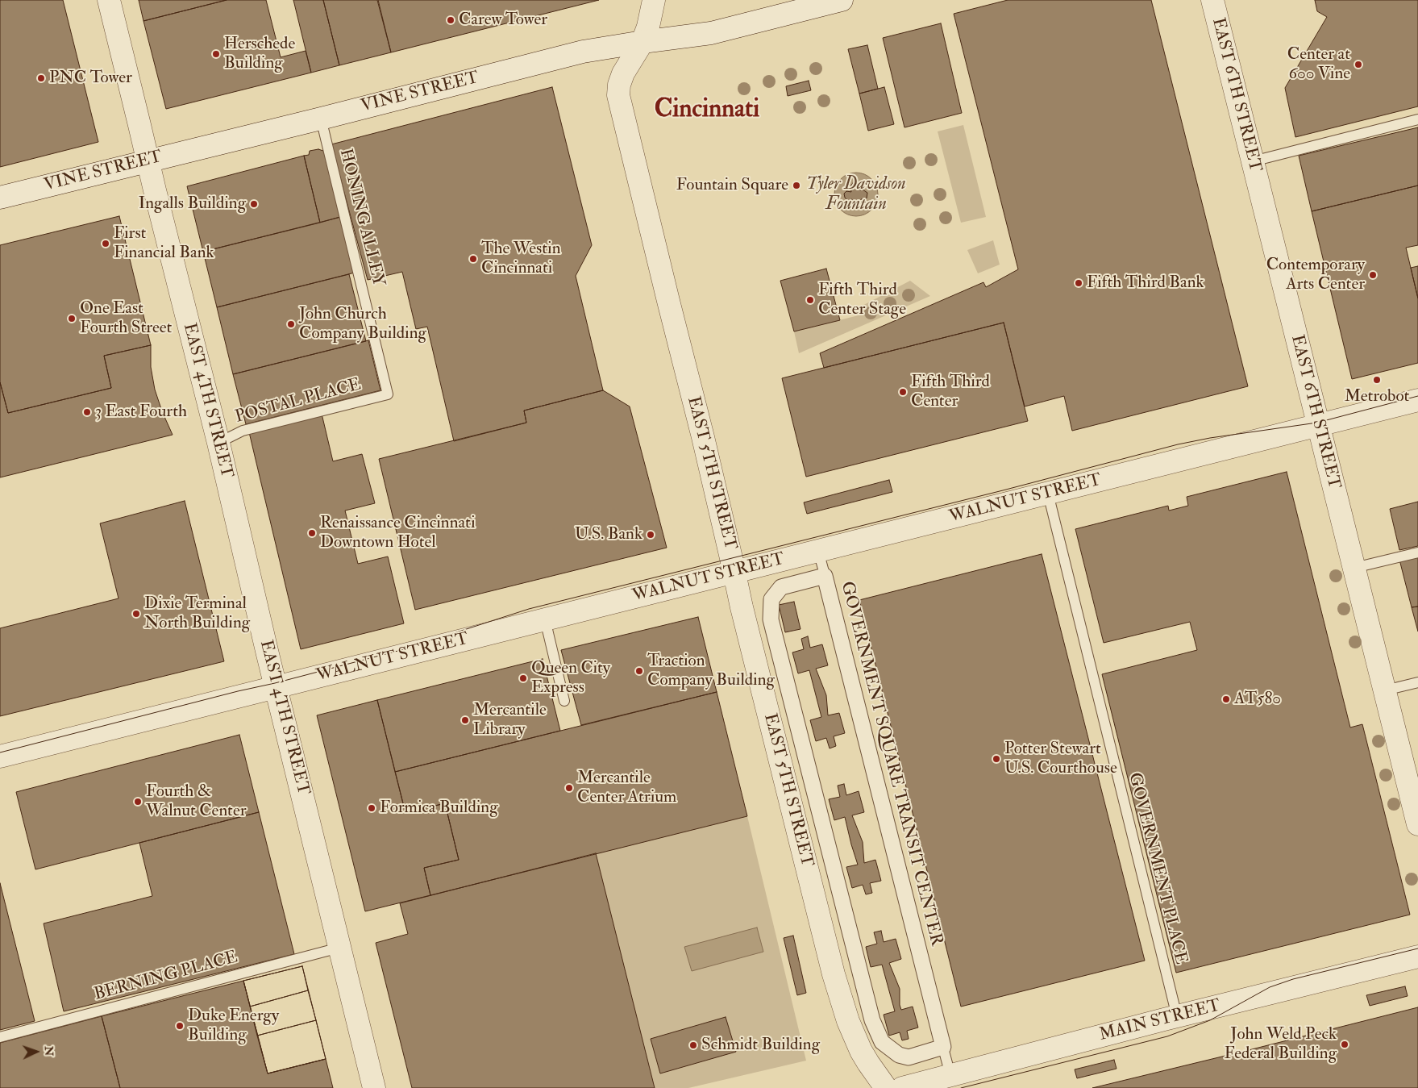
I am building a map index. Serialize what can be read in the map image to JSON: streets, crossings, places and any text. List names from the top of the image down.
{
  "streets": {
    "street": [
      "VINE STREET",
      "EAST 6TH STREET",
      "EAST 4TH STREET",
      "EAST 5TH STREET",
      "WALNUT STREET",
      "GOVERNMENT SQUARE TRANSIT CENTER",
      "MAIN STREET"
    ],
    "lane": [
      "HONING ALLEY",
      "POSTAL PLACE",
      "GOVERNMENT PLACE",
      "BERNING PLACE"
    ]
  },
  "crossings": [
    ["VINE STREET", "HONING ALLEY"],
    ["VINE STREET", "EAST 4TH STREET"],
    ["VINE STREET", "EAST 5TH STREET"],
    ["EAST 6TH STREET", "WALNUT STREET"],
    ["HONING ALLEY", "POSTAL PLACE"],
    ["EAST 4TH STREET", "POSTAL PLACE"],
    ["EAST 4TH STREET", "WALNUT STREET"],
    ["EAST 4TH STREET", "BERNING PLACE"],
    ["EAST 5TH STREET", "WALNUT STREET"],
    ["WALNUT STREET", "GOVERNMENT PLACE"],
    ["GOVERNMENT PLACE", "MAIN STREET"]
  ],
  "districts": ["Cincinnati"],
  "water": ["Tyler Davidson Fountain"],
  "places": [
    "Carew Tower",
    "Herschede Building",
    "Center at 600 Vine",
    "PNC Tower",
    "Fountain Square",
    "Ingalls Building",
    "First Financial Bank",
    "The Westin Cincinnati",
    "Contemporary Arts Center",
    "Fifth Third Bank",
    "Fifth Third Center Stage",
    "One East Fourth Street",
    "John Church Company Building",
    "Metrobot",
    "Fifth Third Center",
    "3 East Fourth",
    "Renaissance Cincinnati Downtown Hotel",
    "U.S. Bank",
    "Dixie Terminal North Building",
    "Traction Company Building",
    "Queen City Express",
    "AT580",
    "Mercantile Library",
    "Potter Stewart U.S. Courthouse",
    "Mercantile Center Atrium",
    "Fourth & Walnut Center",
    "Formica Building",
    "Duke Energy Building",
    "John Weld Peck Federal Building",
    "Schmidt Building"
  ],
  "north": "right"
}
